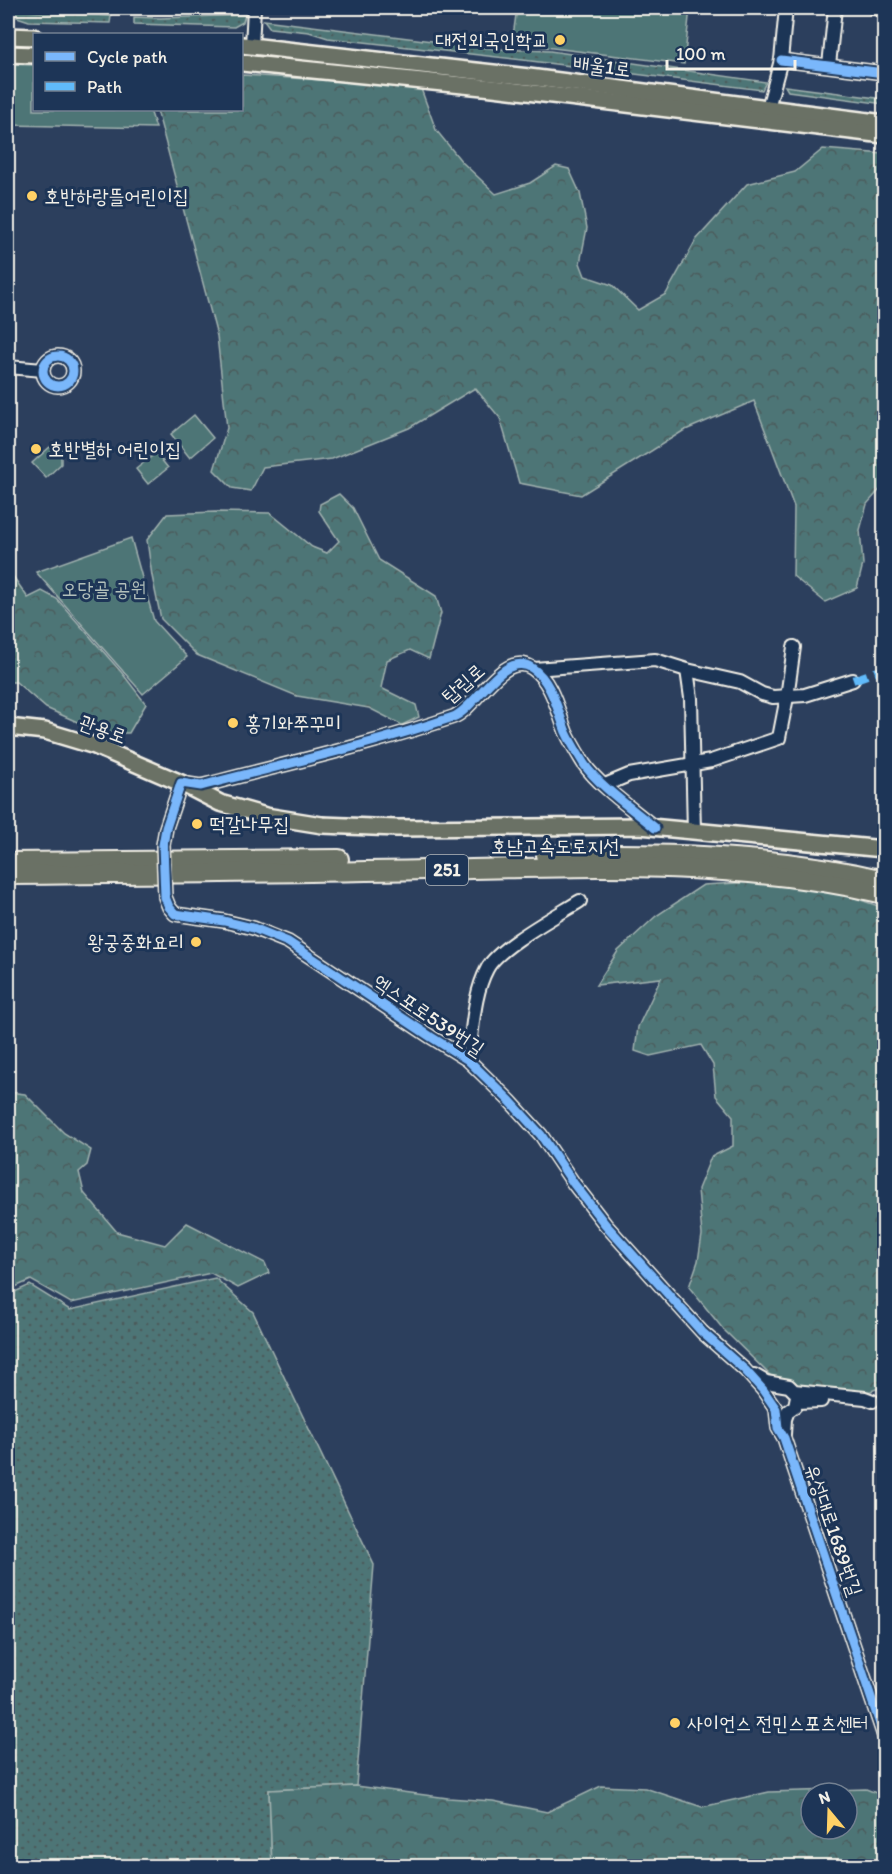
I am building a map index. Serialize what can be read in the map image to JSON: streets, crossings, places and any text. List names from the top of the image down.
{
  "streets": {
    "highway": ["호남고속도로지선", "251"],
    "main road": ["배울1로", "관용로"],
    "street": ["탑립로", "엑스포로539번길", "유성대로1689번길"]
  },
  "crossings": [
    ["탑립로", "관용로"],
    ["탑립로", "엑스포로539번길"],
    ["관용로", "엑스포로539번길"]
  ],
  "parks": ["오당골 공원"],
  "places": [
    "대전외국인학교",
    "호반하랑뜰어린이집",
    "호반별하 어린이집",
    "홍기와쭈꾸미",
    "떡갈나무집",
    "왕궁중화요리",
    "사이언스 전민스포츠센터"
  ],
  "legend": ["Cycle path", "Path"],
  "scale_bar": "100 m",
  "north": "top"
}
